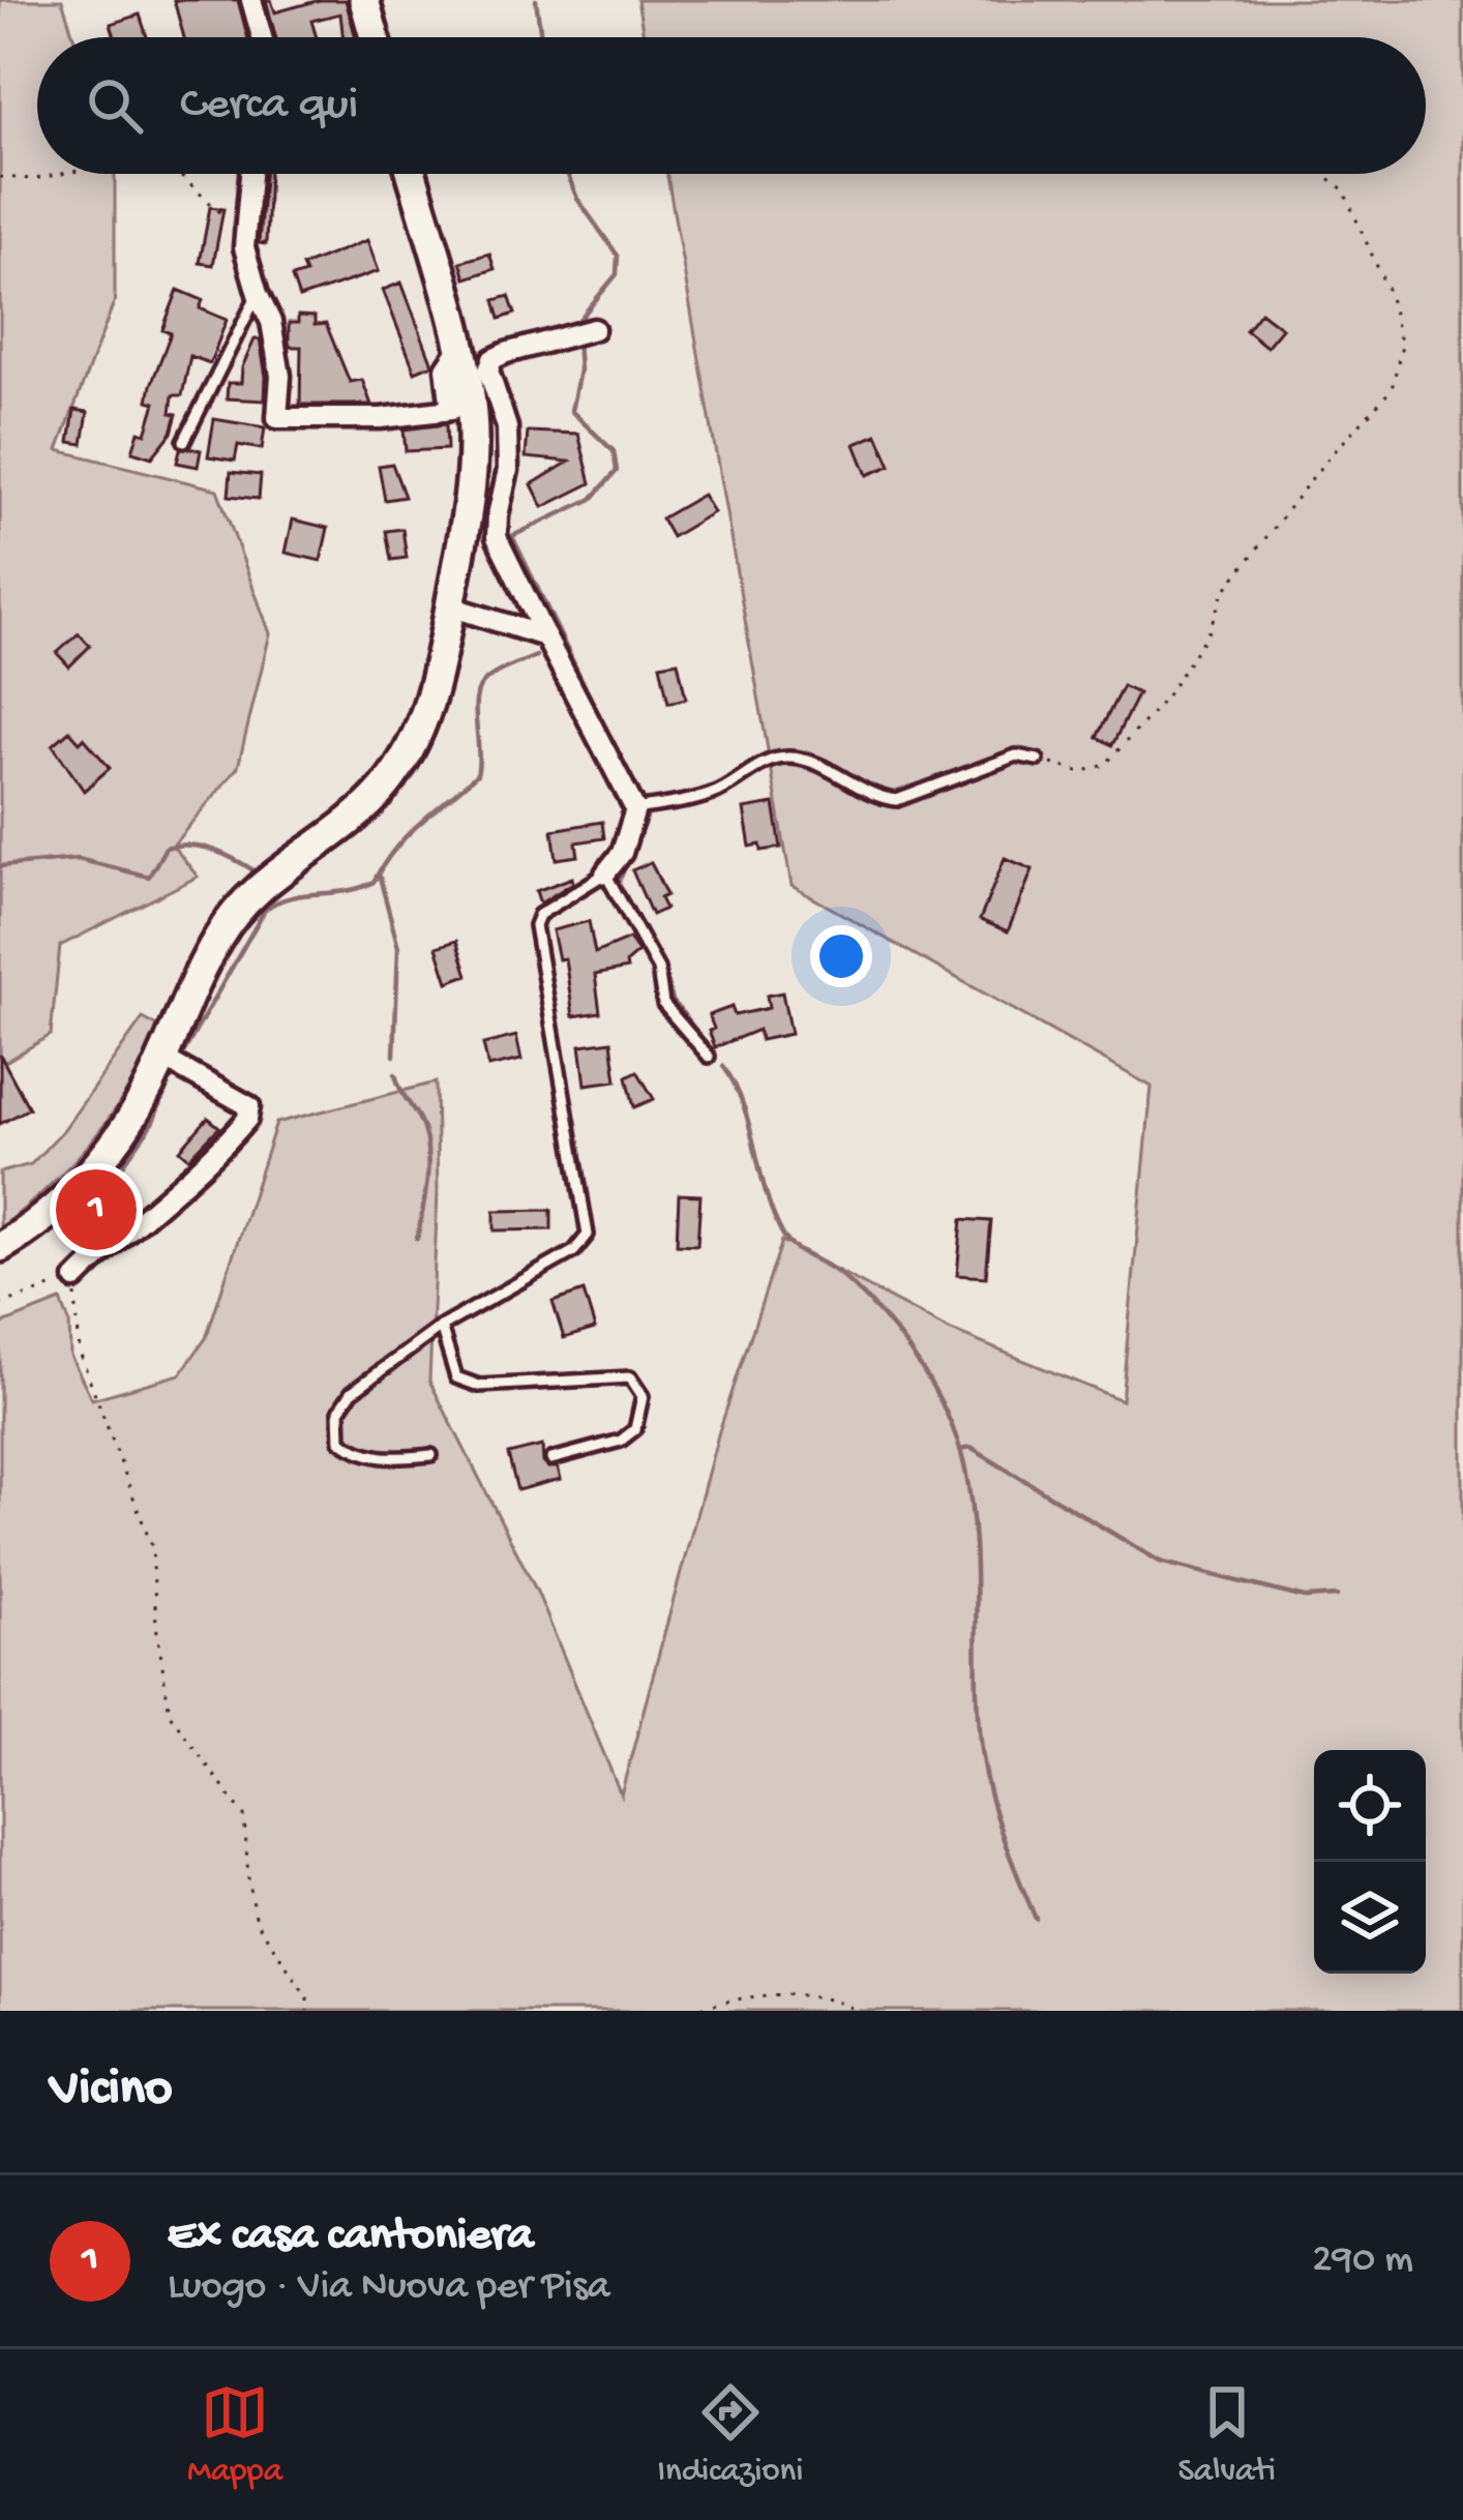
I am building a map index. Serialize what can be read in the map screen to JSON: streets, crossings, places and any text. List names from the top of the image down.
{
  "page": {
    "search": "Cerca qui",
    "pins": "1",
    "heading": "Vicino",
    "list": [
      {
        "mark": "1",
        "name": "Ex casa cantoniera",
        "note": "Luogo · Via Nuova per Pisa",
        "value": "290 m"
      }
    ],
    "nav": ["Mappa", "Indicazioni", "Salvati"]
  }
}
